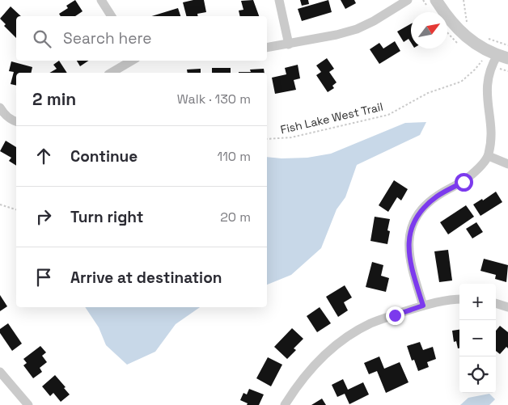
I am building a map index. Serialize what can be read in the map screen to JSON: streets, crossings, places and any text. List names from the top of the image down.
{
  "streets": {
    "path": ["Fish Lake West Trail"]
  },
  "north": "top right",
  "page": {
    "search": "Search here",
    "heading": ["2 min", "Walk · 130 m"],
    "list": [
      ["Continue", "110 m"],
      ["Turn right", "20 m"],
      "Arrive at destination"
    ],
    "map_buttons": ["+", "−"]
  }
}
